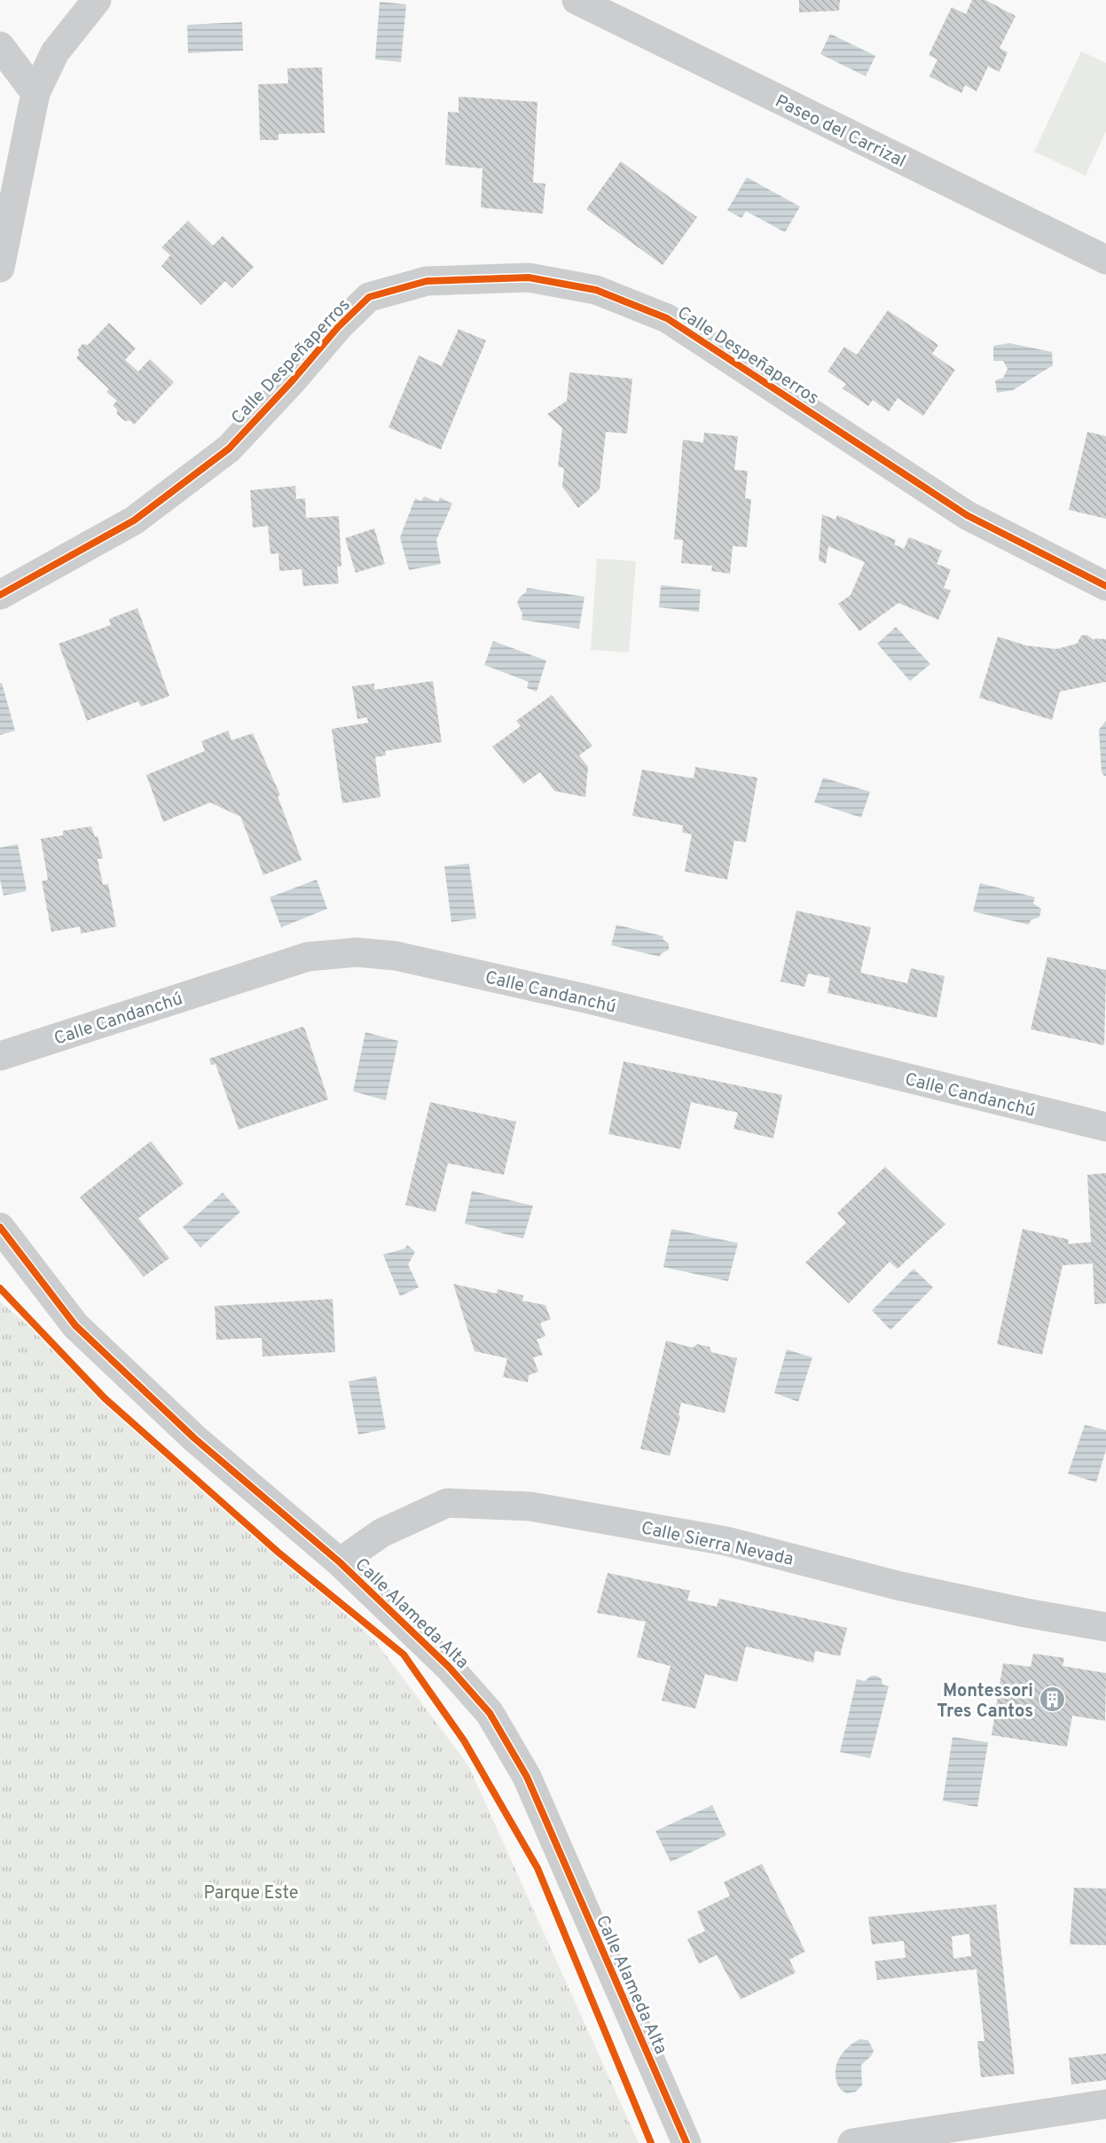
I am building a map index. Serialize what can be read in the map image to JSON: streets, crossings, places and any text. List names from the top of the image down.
{
  "streets": {
    "street": [
      "Paseo del Carrizal",
      "Calle Despeñaperros",
      "Calle Candanchú",
      "Calle Sierra Nevada",
      "Calle Alameda Alta"
    ]
  },
  "crossings": [
    ["Calle Sierra Nevada", "Calle Alameda Alta"]
  ],
  "parks": ["Parque Este"],
  "places": {
    "building": ["Montessori Tres Cantos"]
  }
}
